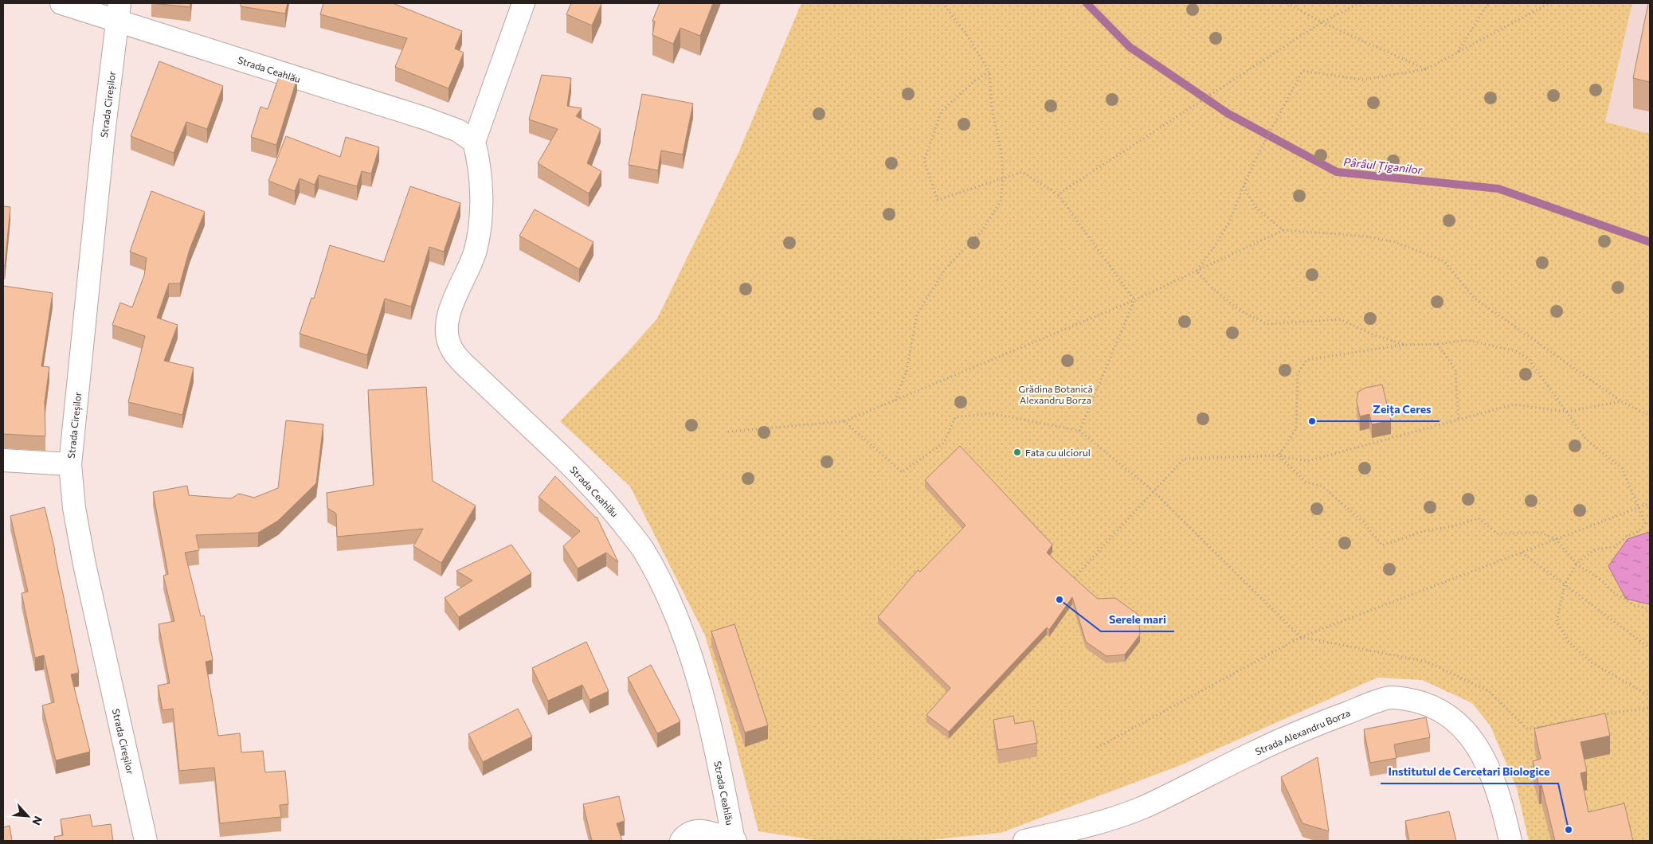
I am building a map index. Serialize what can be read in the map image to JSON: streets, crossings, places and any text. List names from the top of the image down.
{
  "streets": {
    "street": ["Strada Ceahlău", "Strada Cireșilor", "Strada Alexandru Borza"]
  },
  "crossings": [
    ["Strada Ceahlău", "Strada Cireșilor"]
  ],
  "water": ["Pârâul Țiganilor"],
  "parks": ["Grădina Botanică Alexandru Borza"],
  "places": [
    "Zeița Ceres",
    "Fata cu ulciorul",
    "Serele mari",
    "Institutul de Cercetari Biologice"
  ],
  "north": "bottom right"
}
